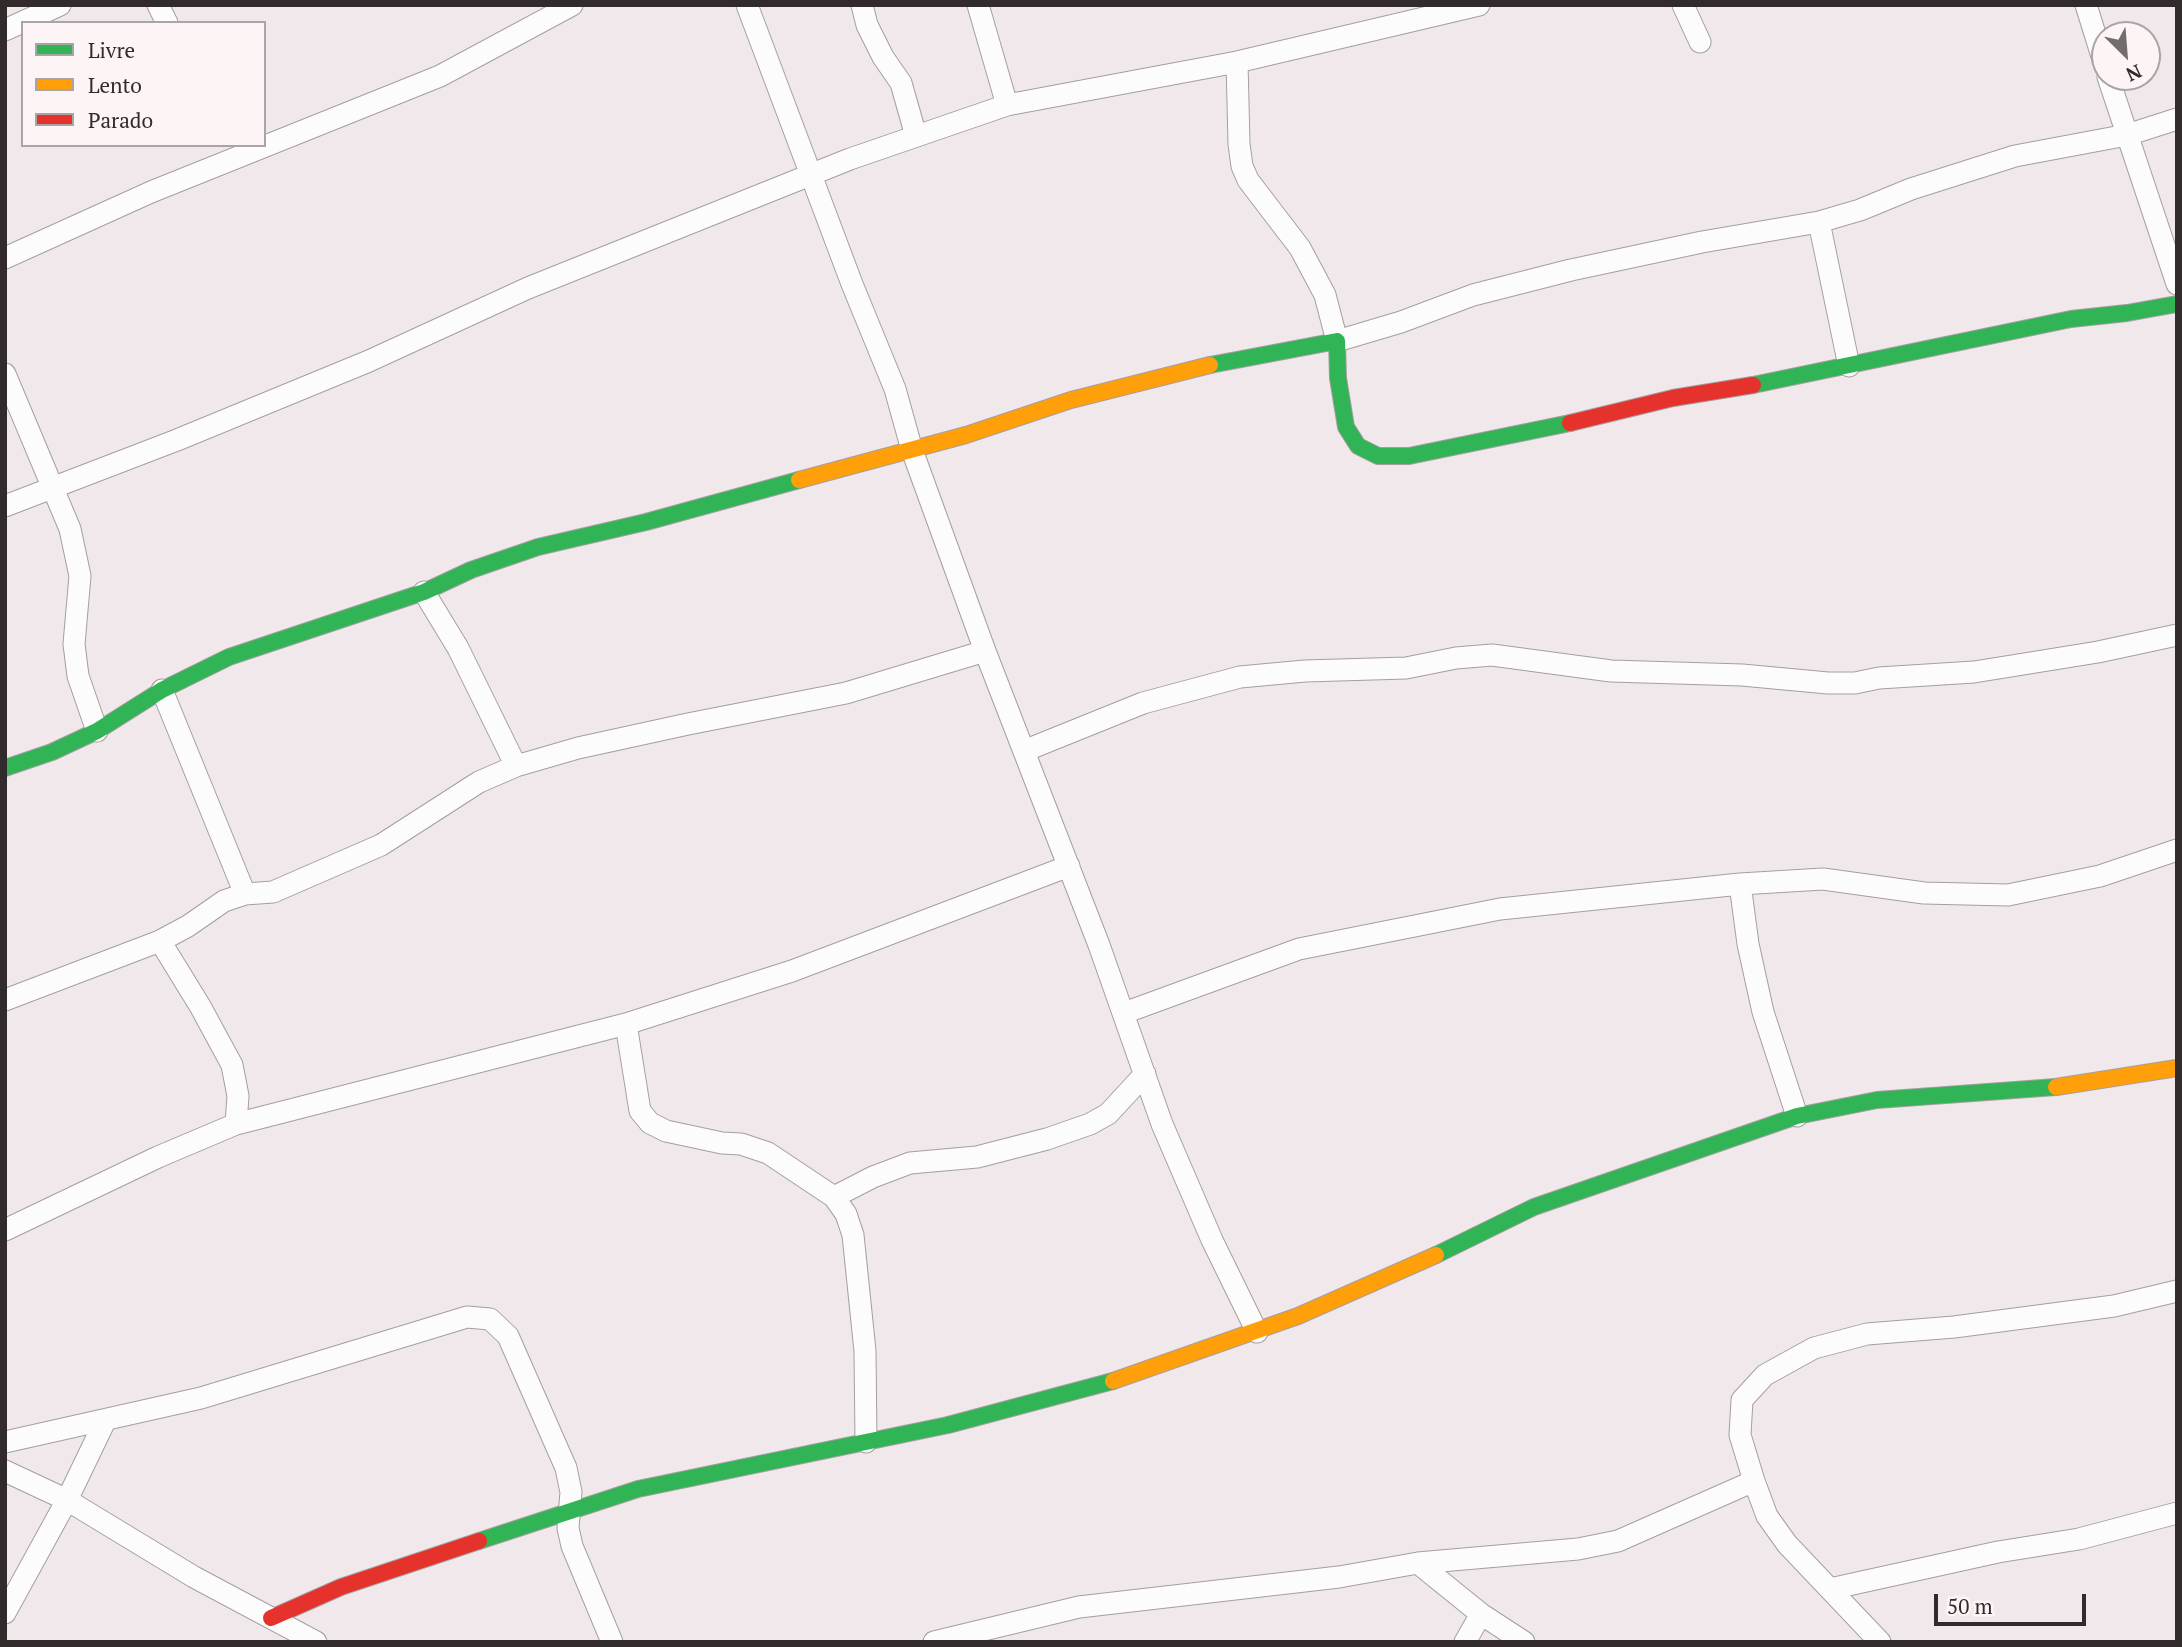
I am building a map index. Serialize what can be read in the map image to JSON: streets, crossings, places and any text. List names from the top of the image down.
{
  "legend": ["Livre", "Lento", "Parado"],
  "scale_bar": "50 m",
  "north": "bottom right"
}
